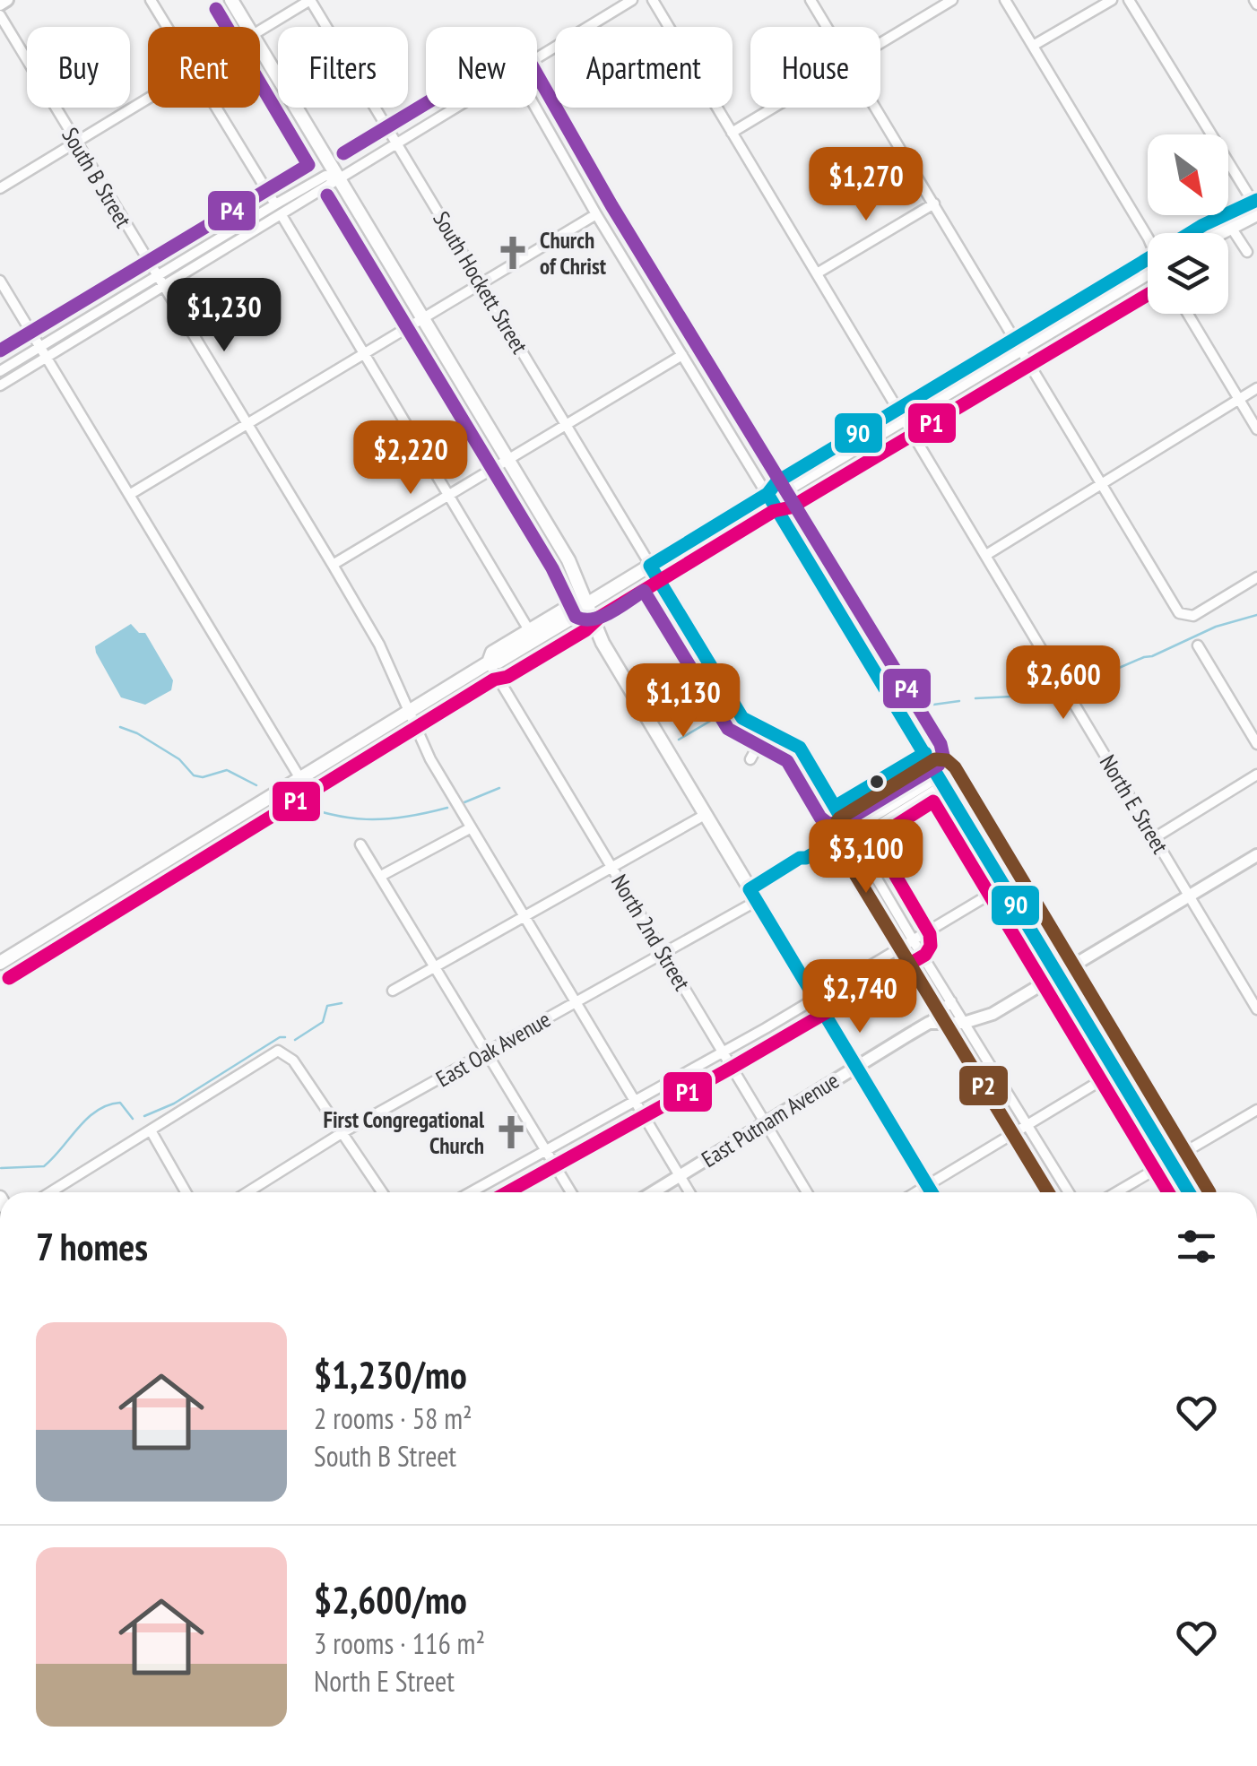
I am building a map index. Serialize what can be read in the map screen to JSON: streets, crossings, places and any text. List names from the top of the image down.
{
  "streets": {
    "street": [
      "South B Street",
      "South Hockett Street",
      "North E Street",
      "North 2nd Street",
      "East Oak Avenue",
      "East Putnam Avenue"
    ]
  },
  "crossings": [
    ["South B Street", "East Oak Avenue"],
    ["South B Street", "East Putnam Avenue"],
    ["South Hockett Street", "East Oak Avenue"],
    ["North 2nd Street", "East Oak Avenue"],
    ["North 2nd Street", "East Putnam Avenue"]
  ],
  "places": {
    "church": ["Church of Christ", "First Congregational Church"]
  },
  "lines": [
    "transit line P4",
    "transit line 90",
    "transit line P1",
    "transit line P2"
  ],
  "north": "bottom right",
  "page": {
    "chip": [
      "Buy",
      "Rent",
      "Filters",
      "New",
      "Apartment",
      "House"
    ],
    "price": [
      "$1,270",
      "$1,230",
      "$2,220",
      "$2,600",
      "$1,130",
      "$3,100",
      "$2,740"
    ],
    "heading": "7 homes",
    "list": [
      {
        "name": "$1,230/mo",
        "note": "2 rooms · 58 m² · South B Street"
      },
      {
        "name": "$2,600/mo",
        "note": "3 rooms · 116 m² · North E Street"
      }
    ]
  }
}
